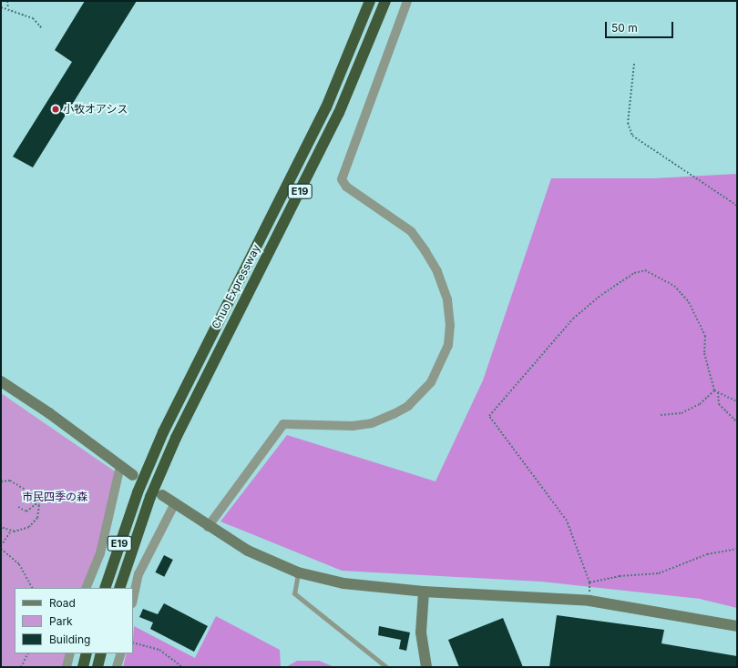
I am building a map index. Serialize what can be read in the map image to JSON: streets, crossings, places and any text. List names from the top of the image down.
{
  "streets": {
    "highway": ["E19", "Chuo Expressway"]
  },
  "parks": ["市民四季の森"],
  "places": ["小牧オアシス"],
  "legend": ["Road", "Park", "Building"],
  "scale_bar": "50 m"
}
